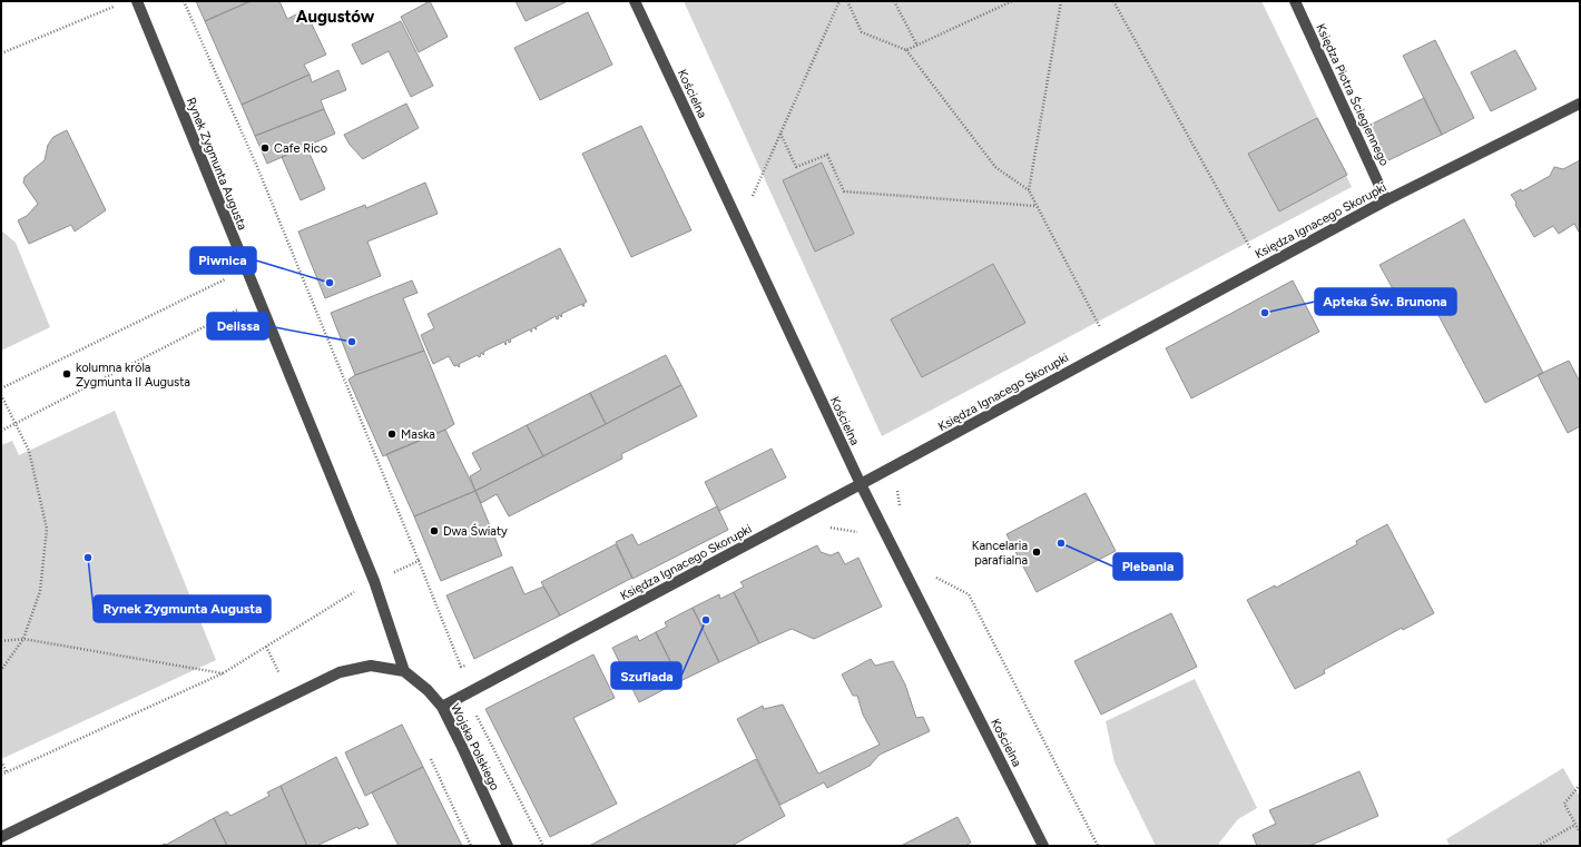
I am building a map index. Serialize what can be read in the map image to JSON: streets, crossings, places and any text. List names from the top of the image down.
{
  "streets": {
    "street": [
      "Kościelna",
      "Księdza Piotra Ściegiennego",
      "Rynek Zygmunta Augusta",
      "Księdza Ignacego Skorupki",
      "Wojska Polskiego"
    ]
  },
  "crossings": [
    ["Kościelna", "Księdza Ignacego Skorupki"],
    ["Księdza Piotra Ściegiennego", "Księdza Ignacego Skorupki"],
    ["Rynek Zygmunta Augusta", "Wojska Polskiego"],
    ["Księdza Ignacego Skorupki", "Wojska Polskiego"]
  ],
  "districts": ["Augustów"],
  "places": [
    "Cafe Rico",
    "Piwnica",
    "Apteka Św. Brunona",
    "Delissa",
    "kolumna króla Zygmunta II Augusta",
    "Maska",
    "Dwa Światy",
    "Plebania",
    "Kancelaria parafialna",
    "Rynek Zygmunta Augusta",
    "Szuflada"
  ]
}
